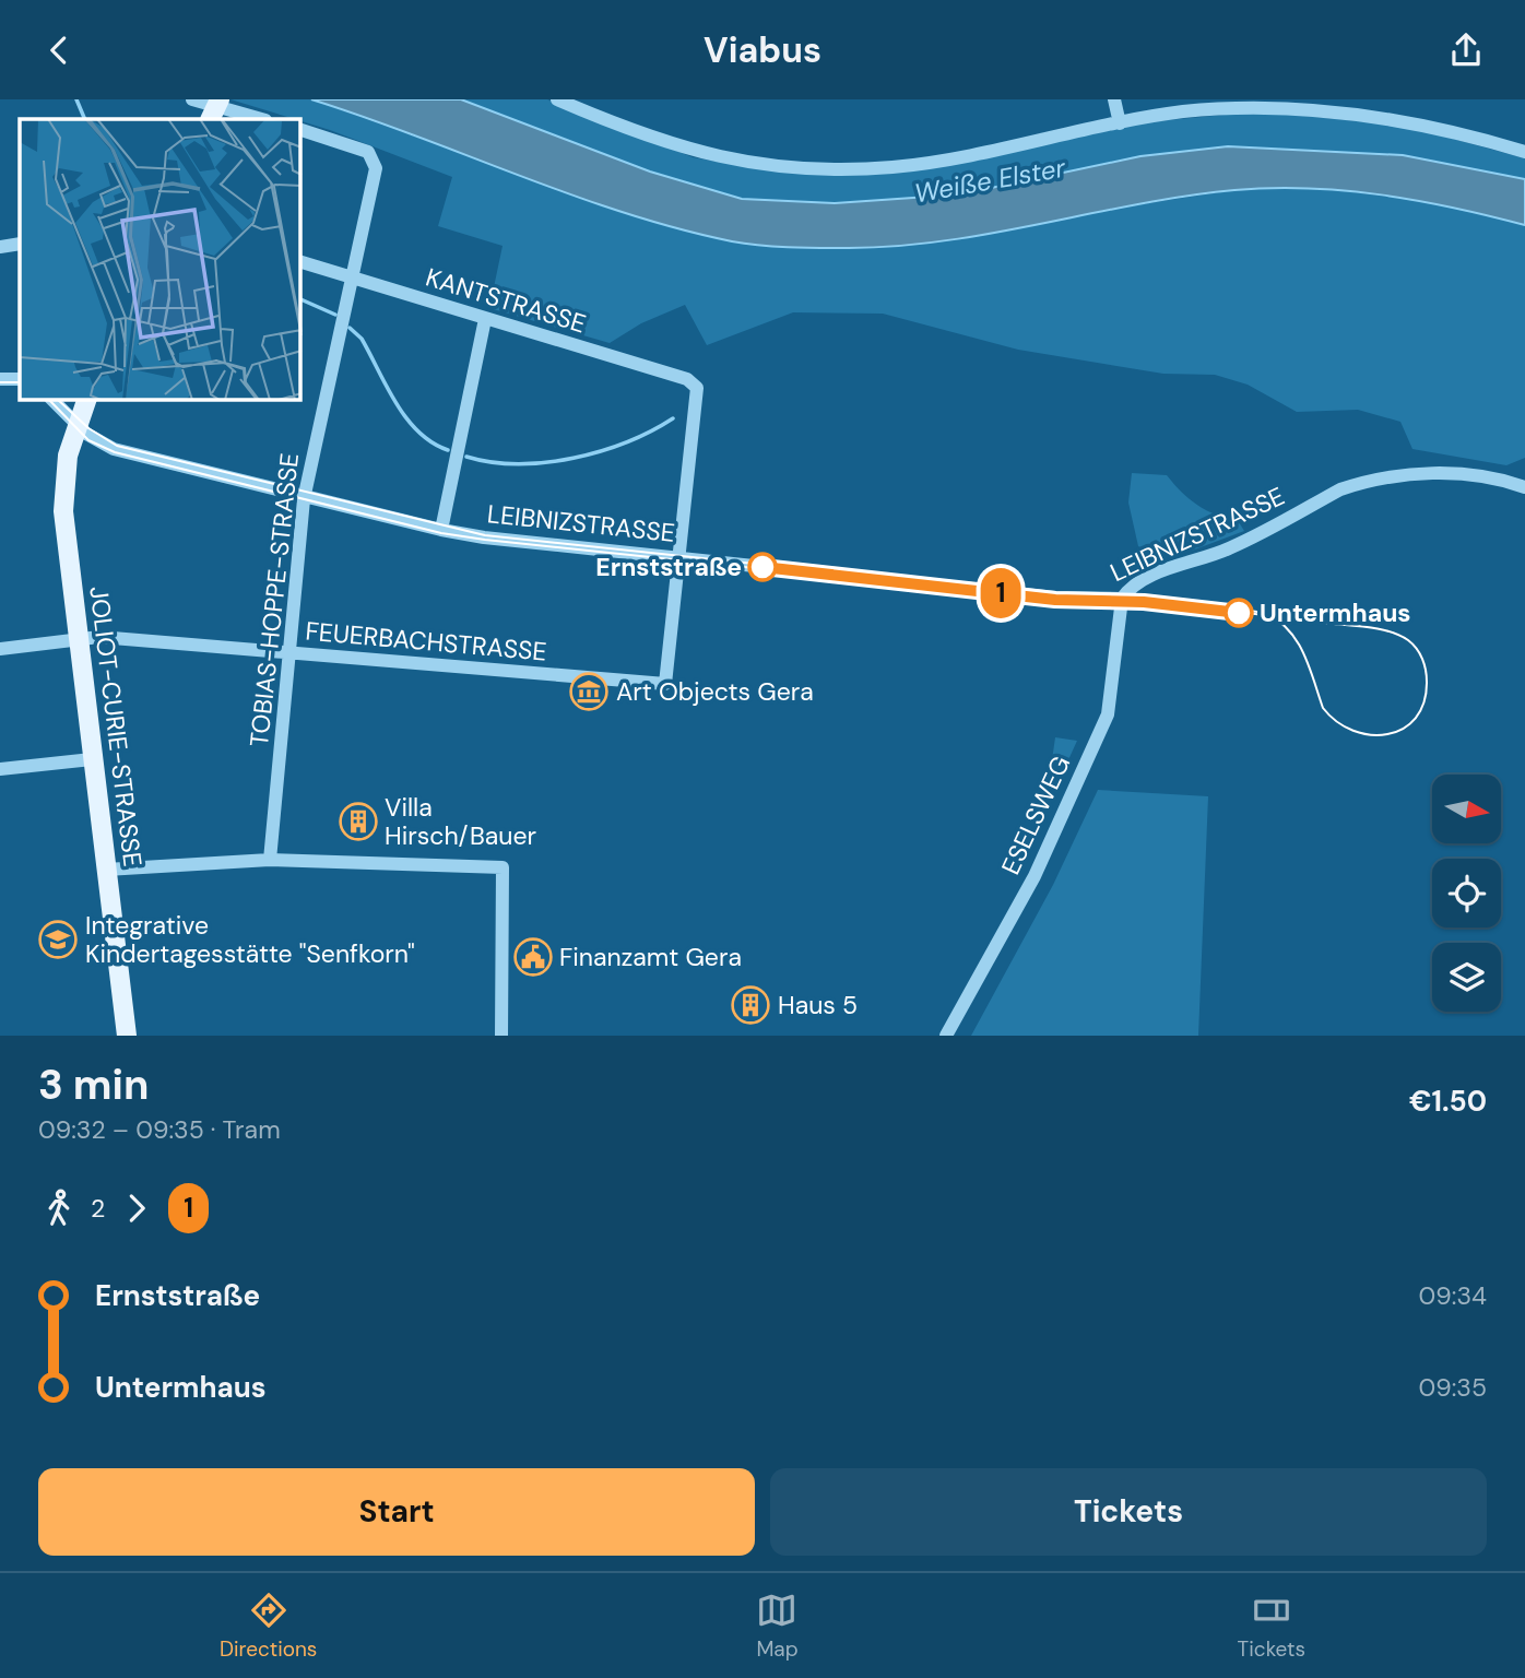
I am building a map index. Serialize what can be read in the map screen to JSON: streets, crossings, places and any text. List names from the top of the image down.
{
  "streets": {
    "main road": ["JOLIOT-CURIE-STRASSE"],
    "street": [
      "KANTSTRASSE",
      "LEIBNIZSTRASSE",
      "TOBIAS-HOPPE-STRASSE",
      "FEUERBACHSTRASSE",
      "ESELSWEG"
    ]
  },
  "crossings": [
    ["KANTSTRASSE", "LEIBNIZSTRASSE"],
    ["KANTSTRASSE", "TOBIAS-HOPPE-STRASSE"],
    ["KANTSTRASSE", "FEUERBACHSTRASSE"],
    ["LEIBNIZSTRASSE", "TOBIAS-HOPPE-STRASSE"],
    ["LEIBNIZSTRASSE", "FEUERBACHSTRASSE"],
    ["LEIBNIZSTRASSE", "JOLIOT-CURIE-STRASSE"],
    ["LEIBNIZSTRASSE", "ESELSWEG"],
    ["TOBIAS-HOPPE-STRASSE", "FEUERBACHSTRASSE"],
    ["FEUERBACHSTRASSE", "JOLIOT-CURIE-STRASSE"]
  ],
  "water": ["Weiße Elster"],
  "places": {
    "other": ["Ernststraße", "Untermhaus"],
    "museum": ["Art Objects Gera"],
    "building": ["Villa Hirsch/Bauer", "Haus 5"],
    "school or university": ["Integrative Kindertagesstätte \"Senfkorn\""],
    "public building": ["Finanzamt Gera"]
  },
  "lines": ["tram line 1"],
  "north": "right",
  "page": {
    "header": "Viabus",
    "on_map": "1",
    "heading": ["3 min", "09:32 – 09:35 · Tram", "€1.50"],
    "legs": ["2", "1"],
    "list": [
      {
        "name": "Ernststraße",
        "value": "09:34"
      },
      {
        "name": "Untermhaus",
        "value": "09:35"
      }
    ],
    "buttons": ["Start", "Tickets"],
    "tabs": ["Directions", "Map", "Tickets"]
  }
}
